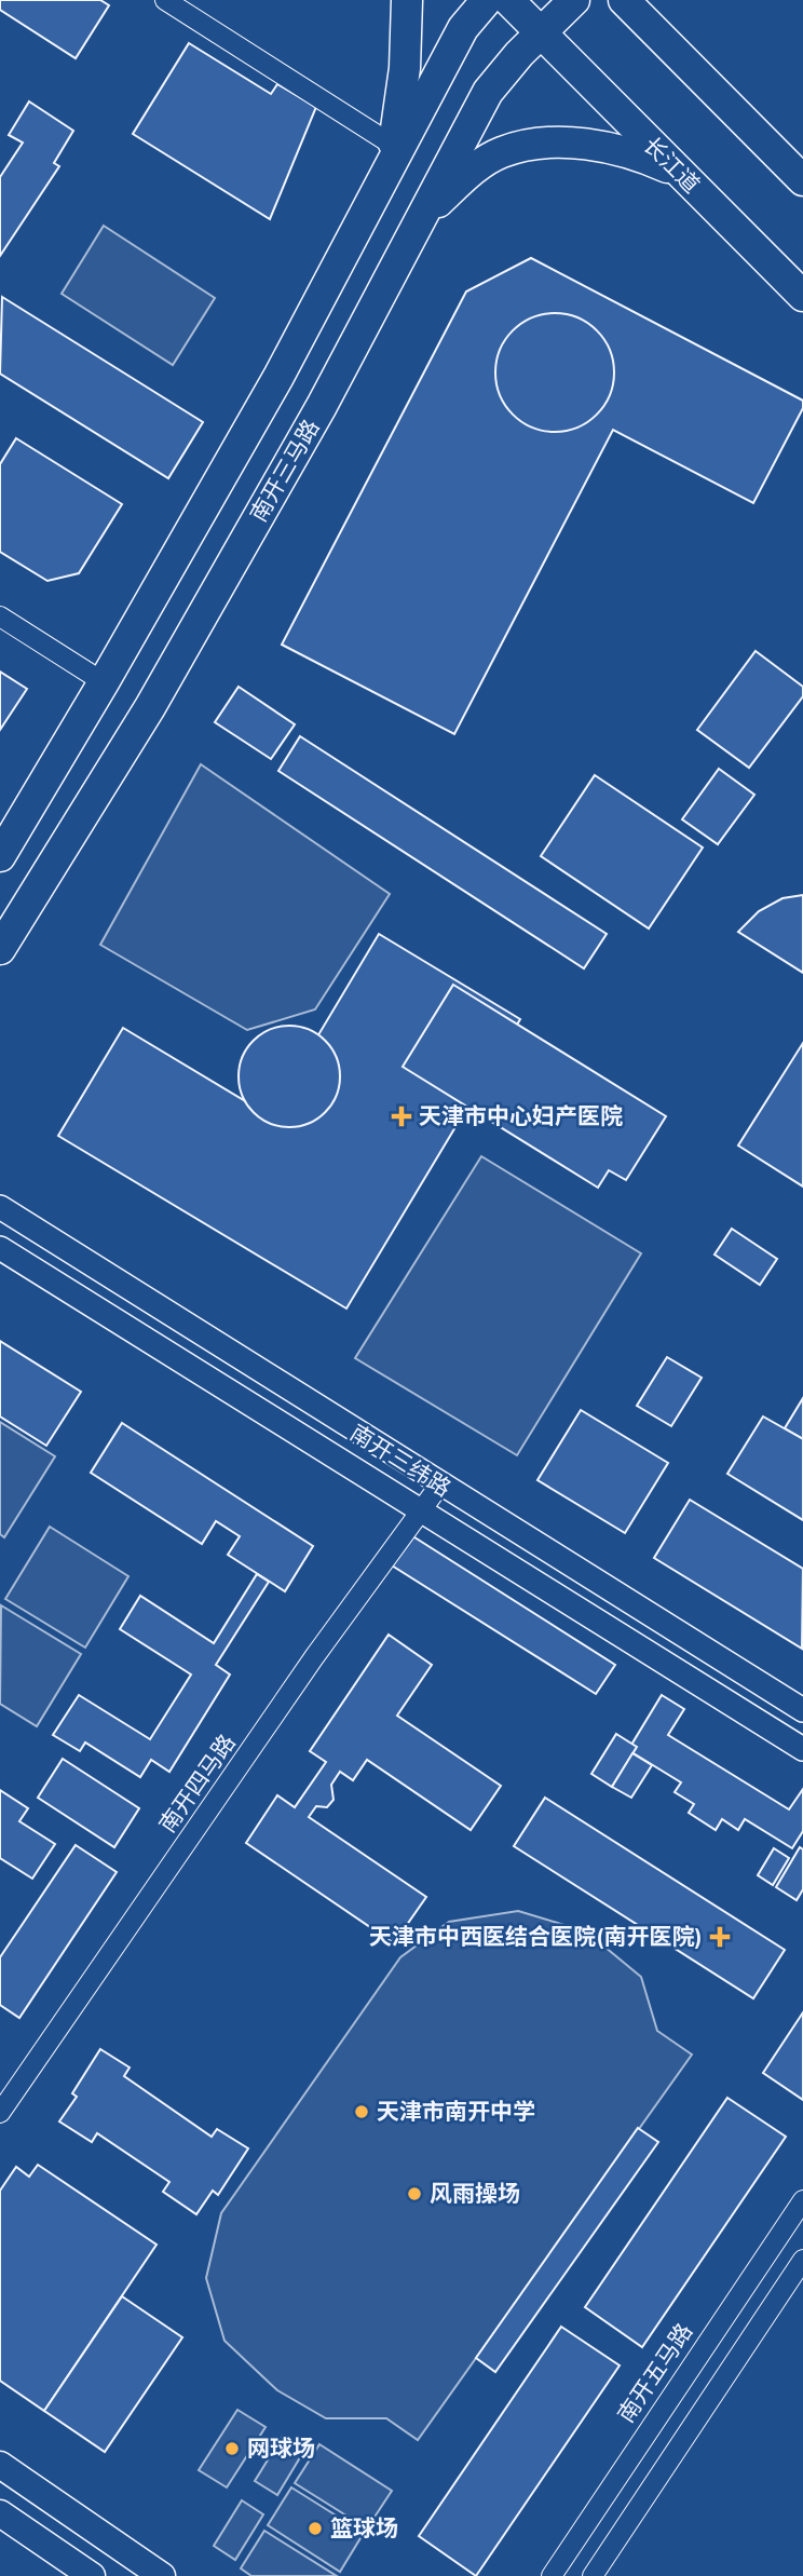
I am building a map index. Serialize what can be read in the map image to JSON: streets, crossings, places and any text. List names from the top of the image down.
{
  "streets": {
    "main road": ["长江道", "南开三马路"],
    "street": ["南开三纬路", "南开四马路", "南开五马路"]
  },
  "crossings": [
    ["长江道", "南开三马路"],
    ["南开三纬路", "南开四马路"]
  ],
  "places": {
    "health": ["天津市中心妇产医院", "天津市中西医结合医院(南开医院)"],
    "other": [
      "天津市南开中学",
      "风雨操场",
      "网球场",
      "篮球场"
    ]
  }
}
